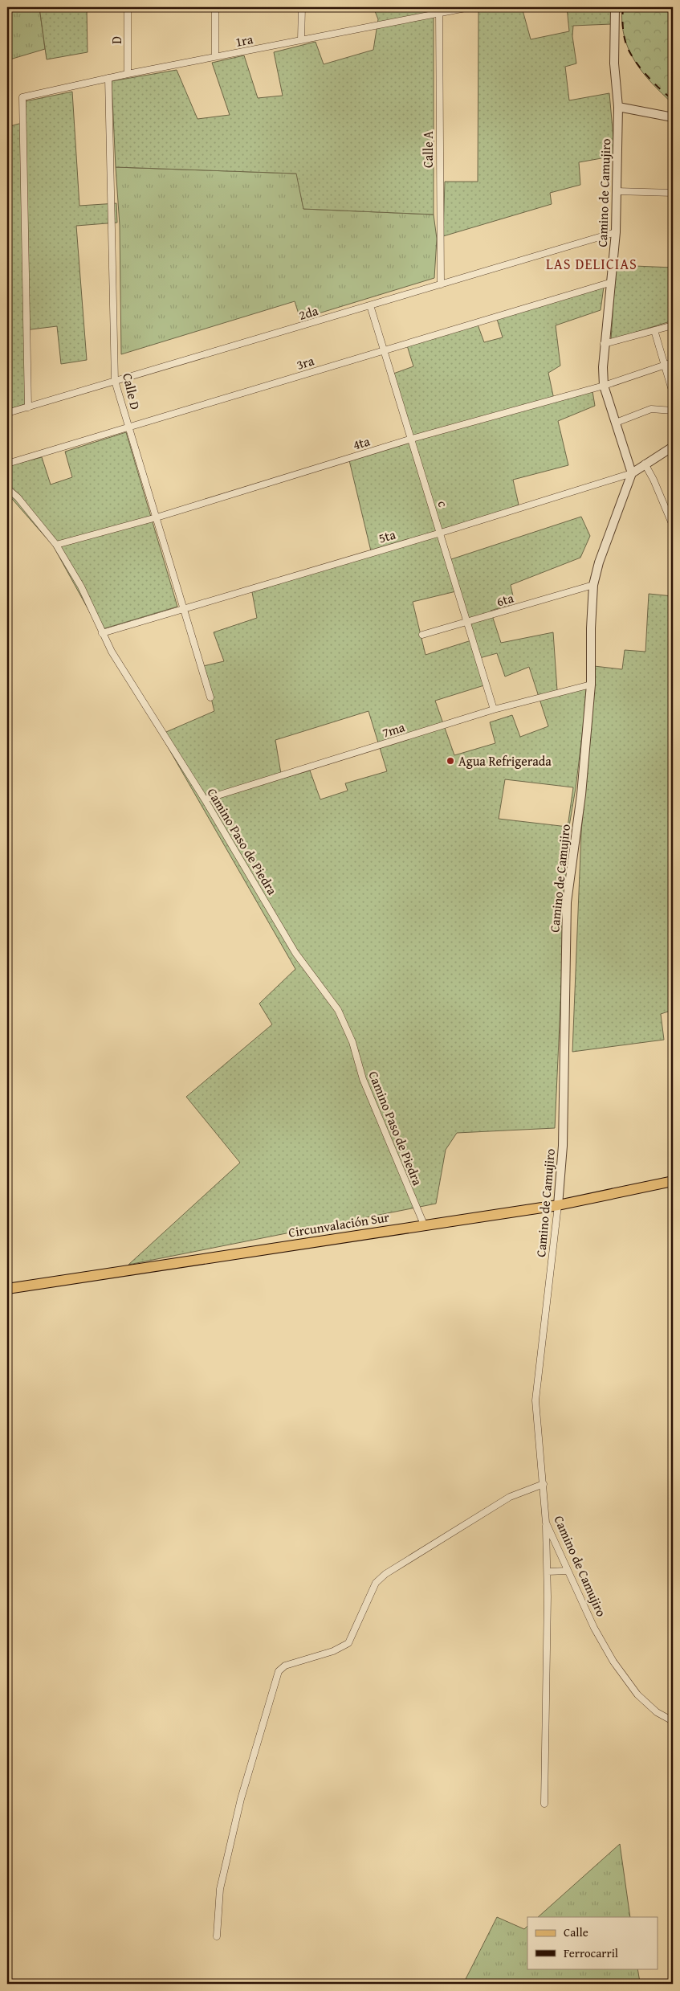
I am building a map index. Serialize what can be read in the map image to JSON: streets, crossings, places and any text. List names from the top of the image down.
{
  "streets": {
    "main road": ["Circunvalación Sur"],
    "street": [
      "D",
      "1ra",
      "Calle A",
      "Camino de Camujiro",
      "2da",
      "3ra",
      "Calle D",
      "4ta",
      "c",
      "5ta",
      "6ta",
      "7ma",
      "Camino Paso de Piedra"
    ]
  },
  "crossings": [
    ["D", "1ra"],
    ["1ra", "Calle A"],
    ["1ra", "2da"],
    ["1ra", "Calle D"],
    ["Calle A", "2da"],
    ["Camino de Camujiro", "2da"],
    ["Camino de Camujiro", "3ra"],
    ["Camino de Camujiro", "4ta"],
    ["Camino de Camujiro", "5ta"],
    ["Camino de Camujiro", "6ta"],
    ["Camino de Camujiro", "7ma"],
    ["Camino de Camujiro", "Circunvalación Sur"],
    ["2da", "Calle D"],
    ["2da", "c"],
    ["3ra", "Calle D"],
    ["3ra", "c"],
    ["Calle D", "4ta"],
    ["Calle D", "5ta"],
    ["4ta", "c"],
    ["4ta", "Camino Paso de Piedra"],
    ["c", "5ta"],
    ["c", "6ta"],
    ["c", "7ma"],
    ["5ta", "Camino Paso de Piedra"],
    ["7ma", "Camino Paso de Piedra"],
    ["Camino Paso de Piedra", "Circunvalación Sur"]
  ],
  "districts": ["LAS DELICIAS"],
  "places": ["Agua Refrigerada"],
  "legend": ["Calle", "Ferrocarril"]
}
